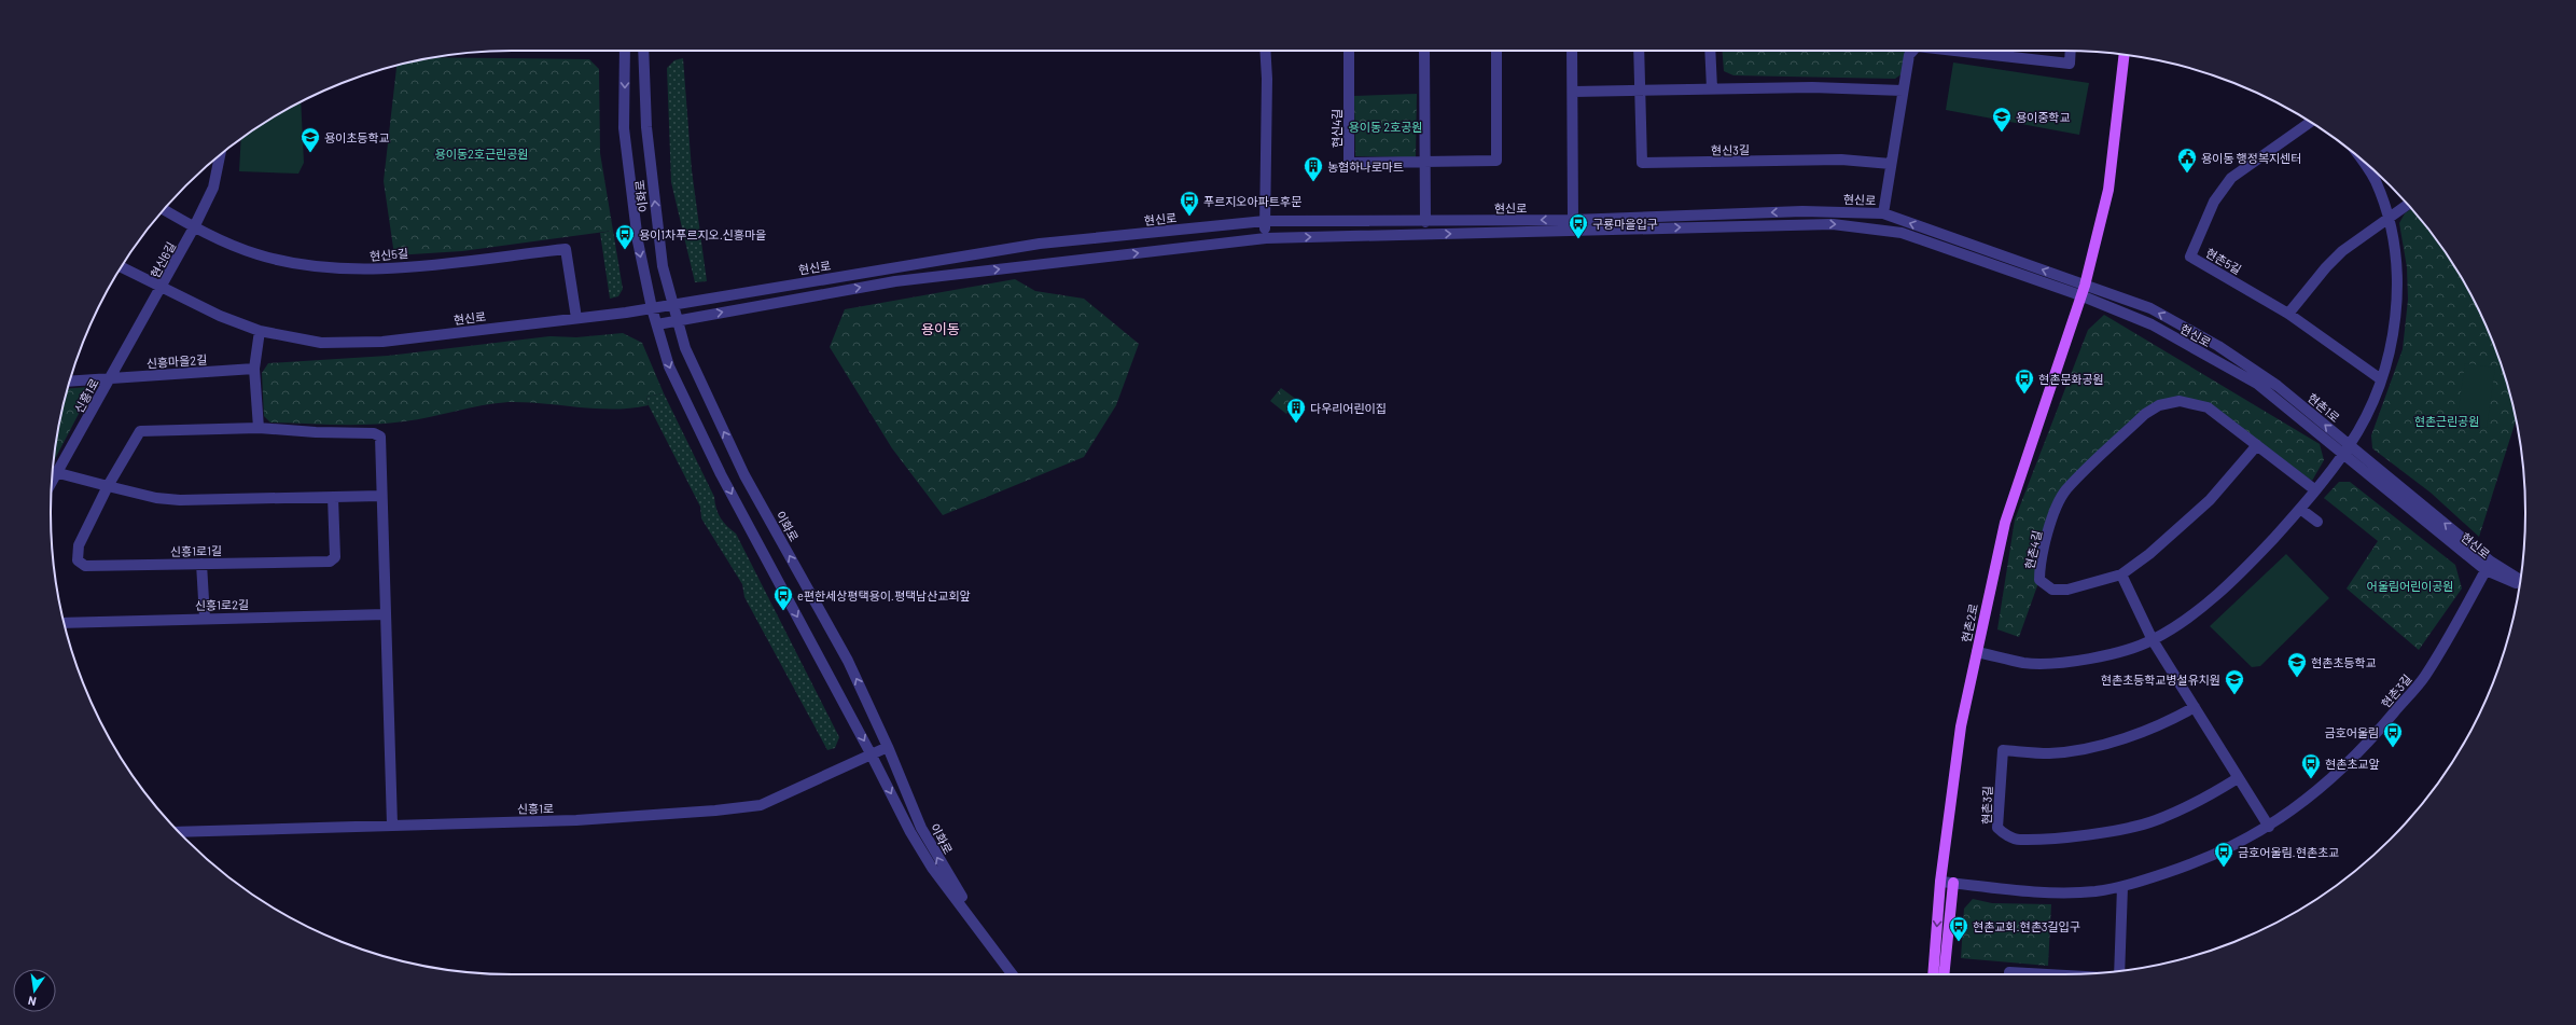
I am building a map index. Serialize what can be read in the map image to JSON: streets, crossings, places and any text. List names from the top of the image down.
{
  "streets": {
    "main road": ["현촌2로"],
    "street": [
      "현신4길",
      "현신3길",
      "이화로",
      "현신로",
      "현신5길",
      "현신6길",
      "현촌5길",
      "신흥마을2길",
      "신흥1로",
      "현촌1로",
      "현촌4길",
      "신흥1로1길",
      "신흥1로2길",
      "현촌3길"
    ]
  },
  "crossings": [
    ["이화로", "현신로"],
    ["이화로", "신흥1로"],
    ["현신로", "현신5길"],
    ["현신로", "현신6길"],
    ["현신로", "현촌1로"],
    ["현신로", "현촌2로"],
    ["현신로", "현촌3길"],
    ["현신5길", "현신6길"],
    ["현신6길", "신흥마을2길"],
    ["현신6길", "신흥1로"],
    ["신흥마을2길", "신흥1로"],
    ["신흥1로", "신흥1로1길"],
    ["현촌1로", "현촌2로"],
    ["현촌1로", "현촌3길"],
    ["신흥1로1길", "신흥1로2길"],
    ["현촌2로", "현촌3길"]
  ],
  "one_way": ["현촌1로"],
  "districts": ["용이동"],
  "parks": [
    "용이동 2호공원",
    "용이동2호근린공원",
    "현촌근린공원",
    "어울림어린이공원"
  ],
  "places": {
    "school or university": [
      "용이중학교",
      "용이초등학교",
      "현촌초등학교",
      "현촌초등학교병설유치원"
    ],
    "public building": ["용이동 행정복지센터"],
    "building": ["농협하나로마트", "다우리어린이집"],
    "bus stop": [
      "푸르지오아파트후문",
      "구룡마을입구",
      "용이1차푸르지오.신흥마을",
      "현촌문화공원",
      "e편한세상평택용이.평택남산교회앞",
      "금호어울림",
      "현촌초교앞",
      "금호어울림.현촌초교",
      "현촌교회.현촌3길입구"
    ]
  },
  "north": "bottom"
}
